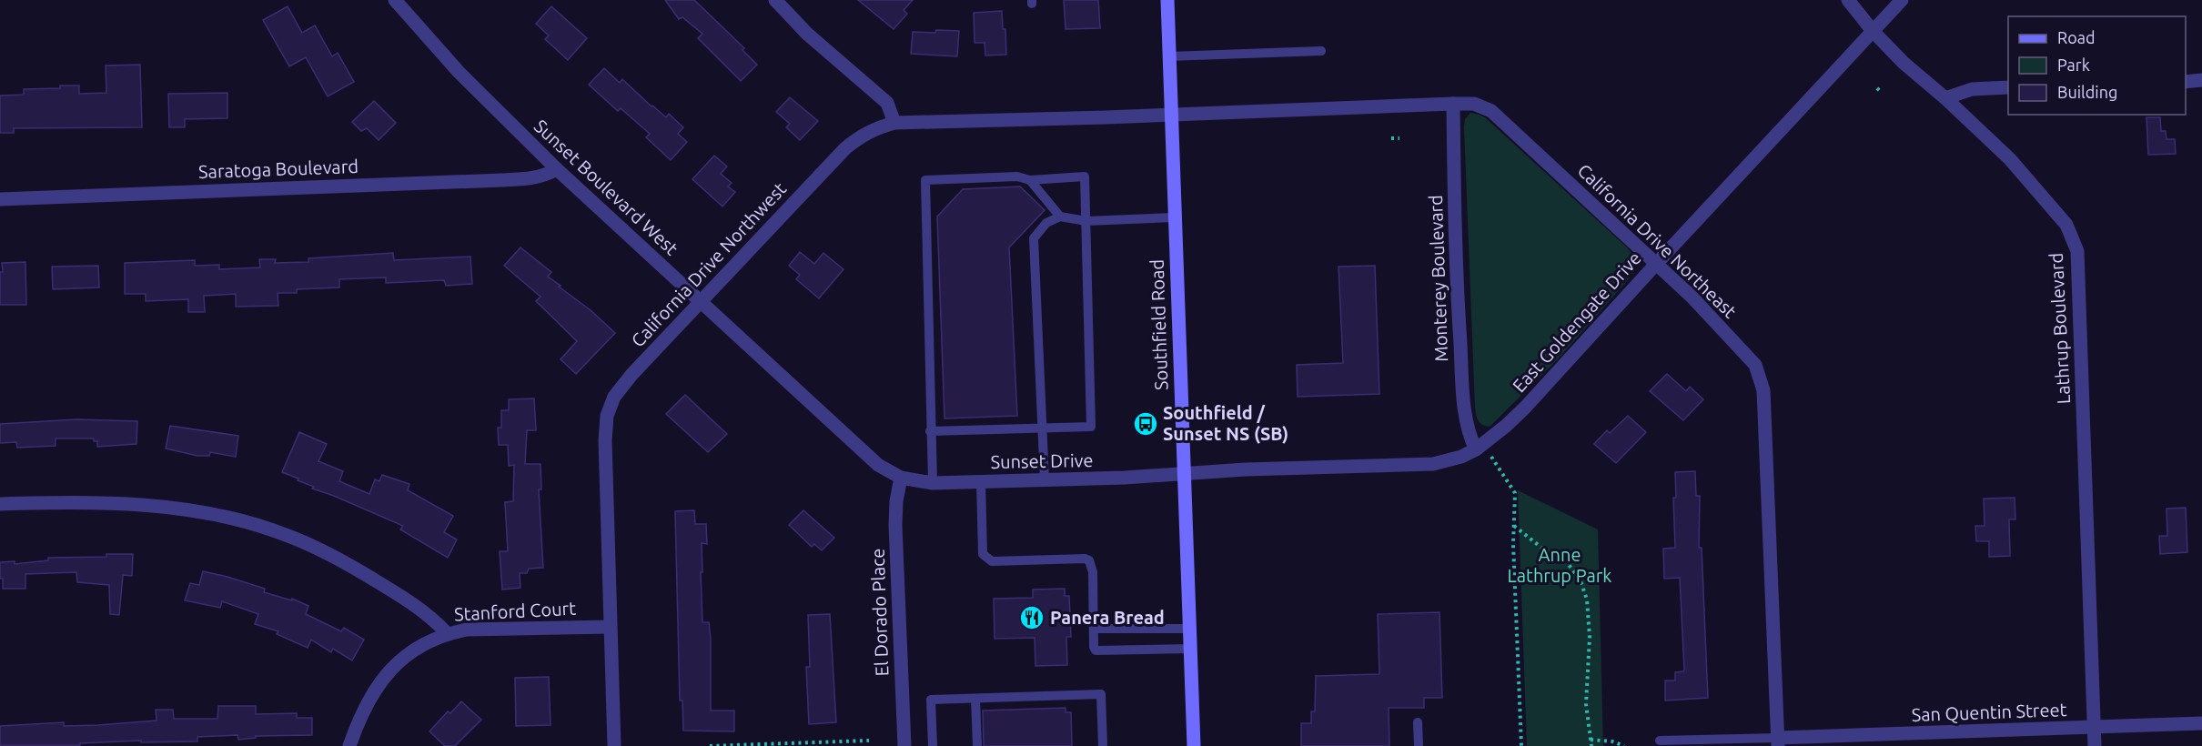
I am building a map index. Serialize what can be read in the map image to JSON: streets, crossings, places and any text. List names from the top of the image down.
{
  "streets": {
    "main road": ["Southfield Road"],
    "street": [
      "Saratoga Boulevard",
      "Sunset Boulevard West",
      "California Drive Northeast",
      "California Drive Northwest",
      "Monterey Boulevard",
      "East Goldengate Drive",
      "Lathrup Boulevard",
      "Sunset Drive",
      "Stanford Court",
      "El Dorado Place",
      "San Quentin Street"
    ]
  },
  "crossings": [
    ["Saratoga Boulevard", "Sunset Boulevard West"],
    ["Sunset Boulevard West", "California Drive Northwest"],
    ["Sunset Boulevard West", "Sunset Drive"],
    ["Sunset Boulevard West", "El Dorado Place"],
    ["California Drive Northeast", "California Drive Northwest"],
    ["California Drive Northeast", "Monterey Boulevard"],
    ["California Drive Northeast", "East Goldengate Drive"],
    ["California Drive Northeast", "Southfield Road"],
    ["California Drive Northeast", "San Quentin Street"],
    ["California Drive Northwest", "Southfield Road"],
    ["California Drive Northwest", "Stanford Court"],
    ["Monterey Boulevard", "East Goldengate Drive"],
    ["East Goldengate Drive", "Southfield Road"],
    ["East Goldengate Drive", "Lathrup Boulevard"],
    ["East Goldengate Drive", "Sunset Drive"],
    ["Southfield Road", "Sunset Drive"],
    ["Lathrup Boulevard", "San Quentin Street"],
    ["Sunset Drive", "El Dorado Place"]
  ],
  "parks": ["Anne Lathrup Park"],
  "places": {
    "bus stop": ["Southfield / Sunset NS (SB)"],
    "restaurant": ["Panera Bread"]
  },
  "legend": ["Road", "Park", "Building"]
}
